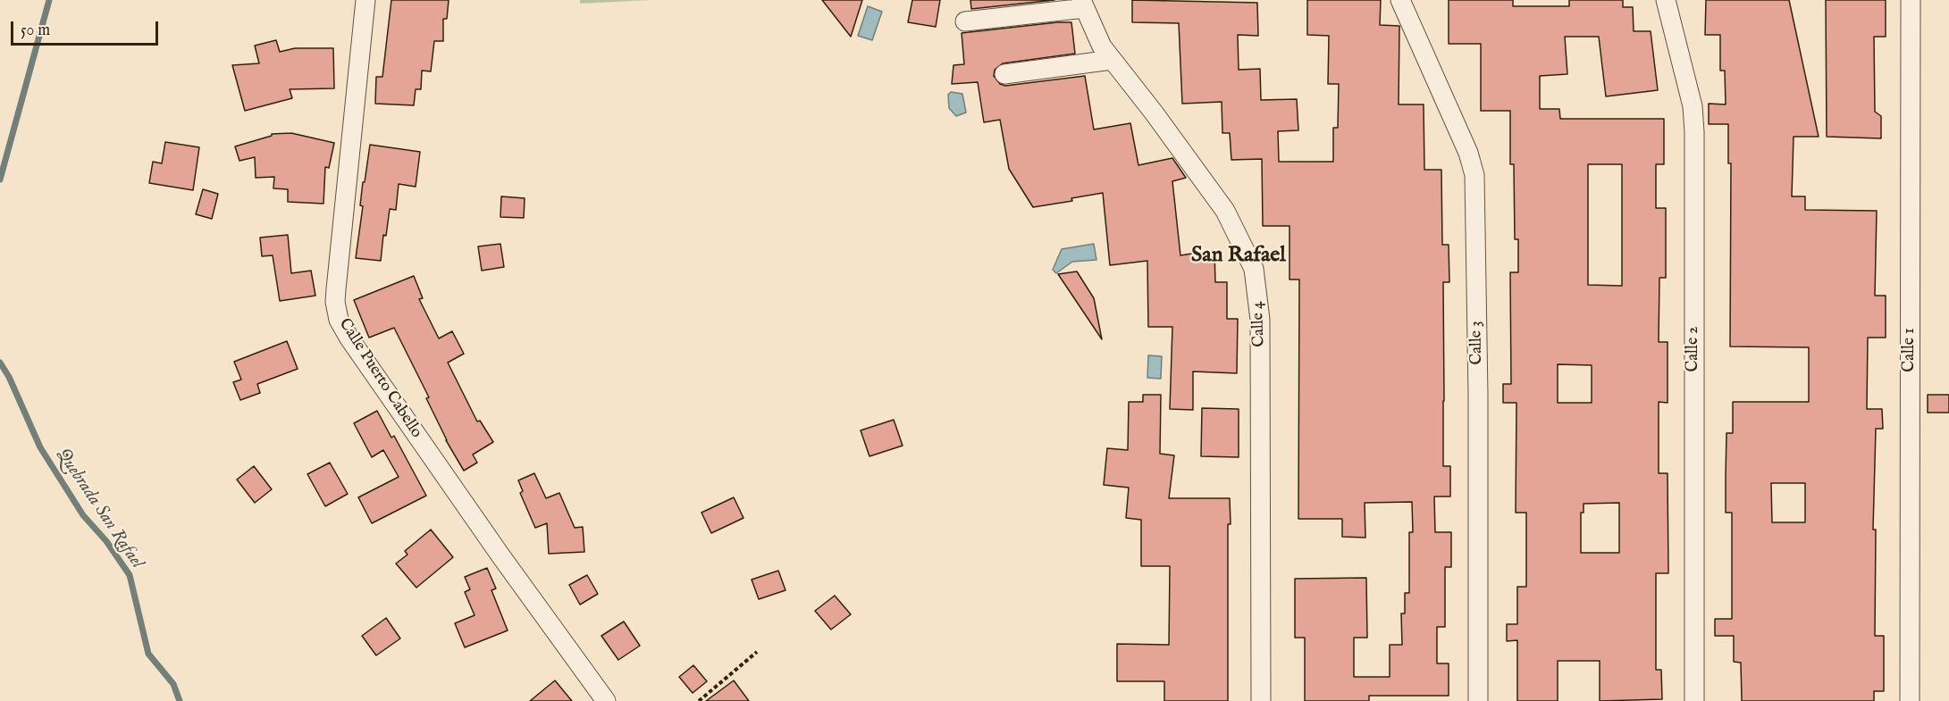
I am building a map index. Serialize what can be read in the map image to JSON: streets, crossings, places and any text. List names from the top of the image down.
{
  "streets": {
    "street": [
      "Calle 4",
      "Calle 3",
      "Calle 2",
      "Calle 1",
      "Calle Puerto Cabello"
    ]
  },
  "districts": ["San Rafael"],
  "water": ["Quebrada San Rafael"],
  "scale_bar": "50 m"
}
